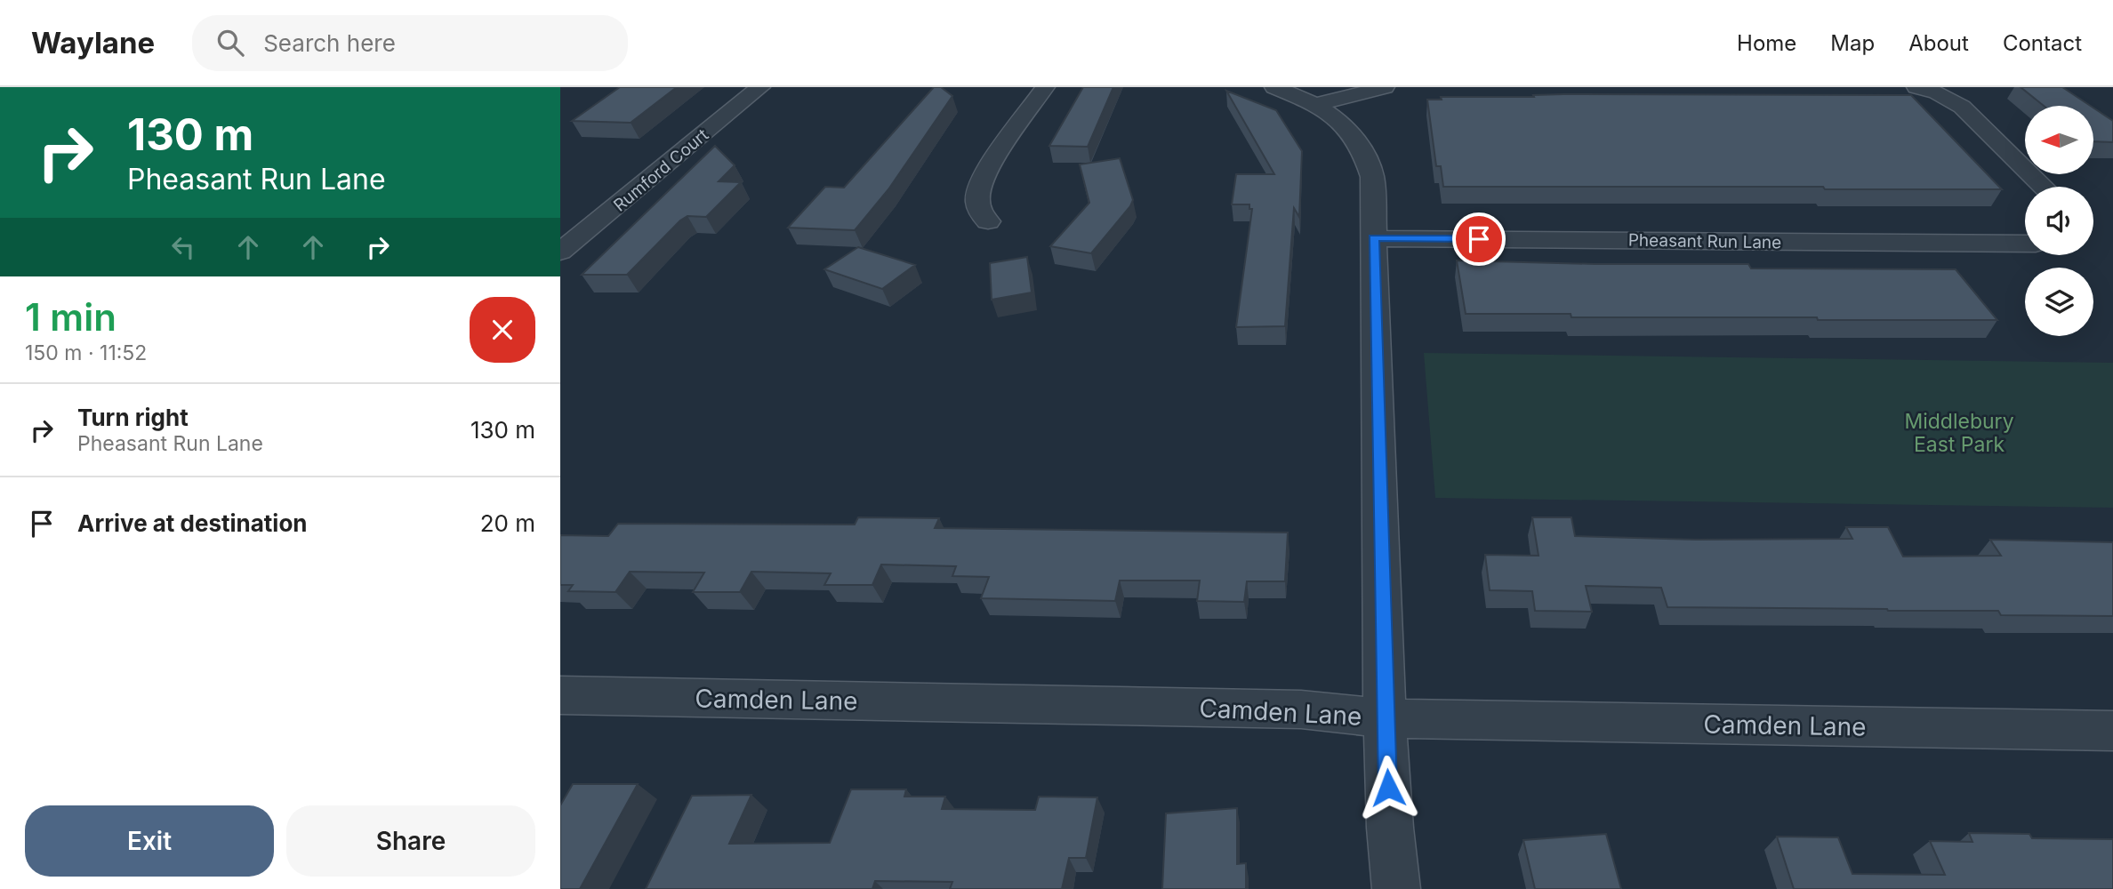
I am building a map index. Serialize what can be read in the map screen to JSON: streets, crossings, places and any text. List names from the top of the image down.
{
  "streets": {
    "street": ["Rumford Court", "Pheasant Run Lane", "Camden Lane"]
  },
  "parks": ["Middlebury East Park"],
  "north": "left",
  "page": {
    "header": "Waylane",
    "search": "Search here",
    "nav": [
      "Home",
      "Map",
      "About",
      "Contact"
    ],
    "turn": ["130 m", "Pheasant Run Lane"],
    "heading": ["1 min", "150 m · 11:52"],
    "list": [
      {
        "name": "Turn right",
        "note": "Pheasant Run Lane",
        "value": "130 m"
      },
      {
        "name": "Arrive at destination",
        "value": "20 m"
      }
    ],
    "buttons": ["Exit", "Share"]
  }
}
